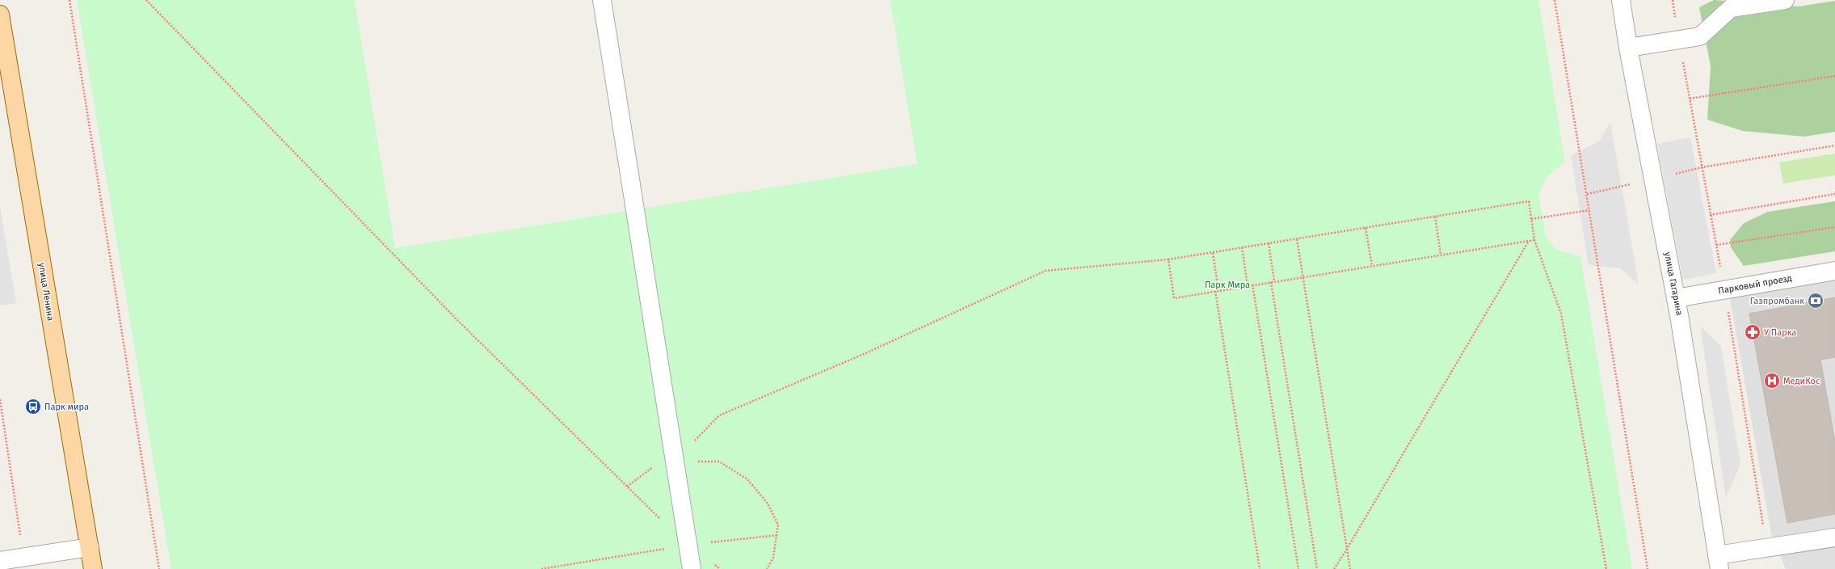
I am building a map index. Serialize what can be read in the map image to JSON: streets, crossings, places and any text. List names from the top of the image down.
{
  "streets": {
    "main road": ["улица Ленина"],
    "street": ["улица Гагарина", "Парковый проезд"]
  },
  "crossings": [
    ["улица Гагарина", "Парковый проезд"]
  ],
  "parks": ["Парк Мира"],
  "places": {
    "bank": ["Газпромбанк"],
    "pharmacy": ["У Парка"],
    "hospital": ["МедиКос"],
    "bus stop": ["Парк мира"]
  }
}
